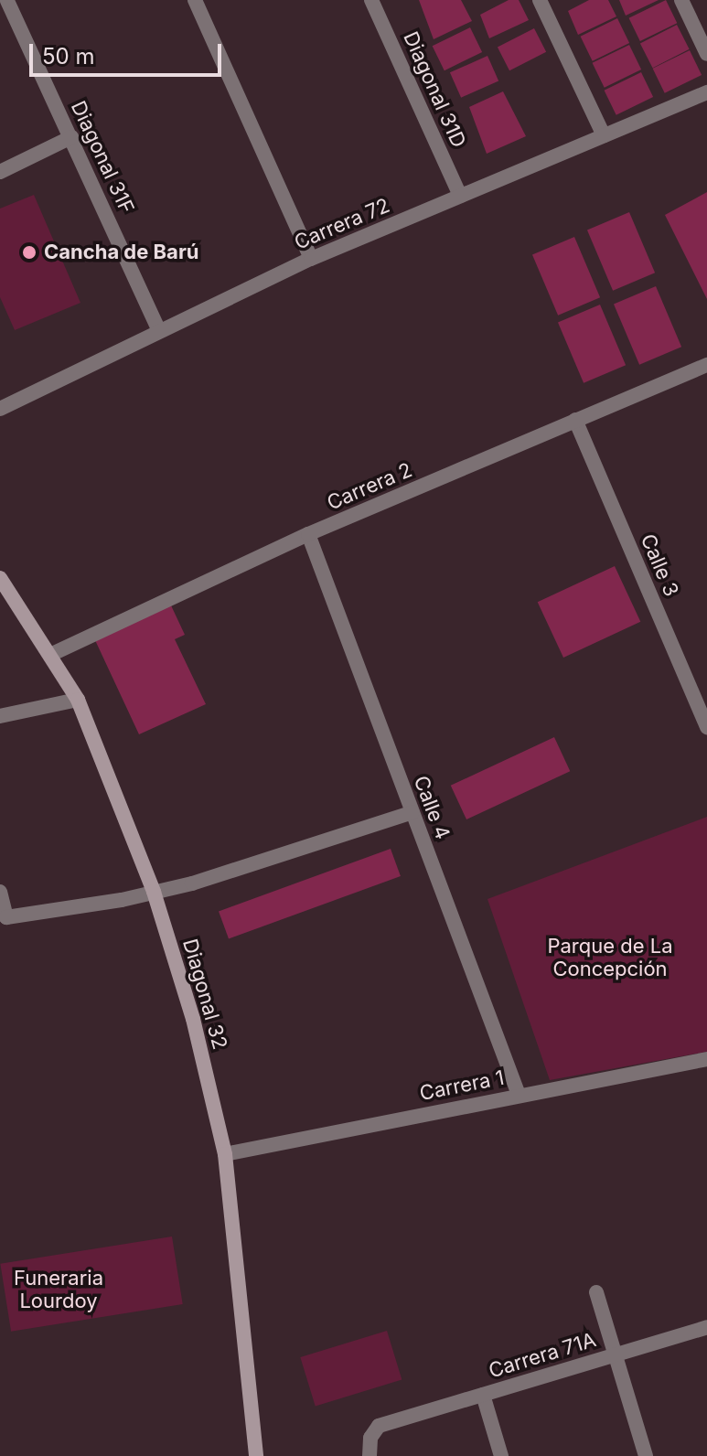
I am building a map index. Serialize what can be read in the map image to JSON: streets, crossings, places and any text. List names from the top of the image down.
{
  "streets": {
    "street": [
      "Diagonal 31D",
      "Diagonal 31F",
      "Carrera 72",
      "Carrera 2",
      "Calle 3",
      "Calle 4",
      "Diagonal 32",
      "Carrera 1",
      "Carrera 71A"
    ]
  },
  "crossings": [
    ["Diagonal 31D", "Carrera 72"],
    ["Diagonal 31F", "Carrera 72"],
    ["Carrera 2", "Calle 3"],
    ["Carrera 2", "Calle 4"],
    ["Carrera 2", "Diagonal 32"],
    ["Calle 4", "Carrera 1"],
    ["Diagonal 32", "Carrera 1"]
  ],
  "parks": ["Parque de La Concepción", "Funeraria Lourdoy"],
  "places": ["Cancha de Barú"],
  "scale_bar": "50 m"
}
